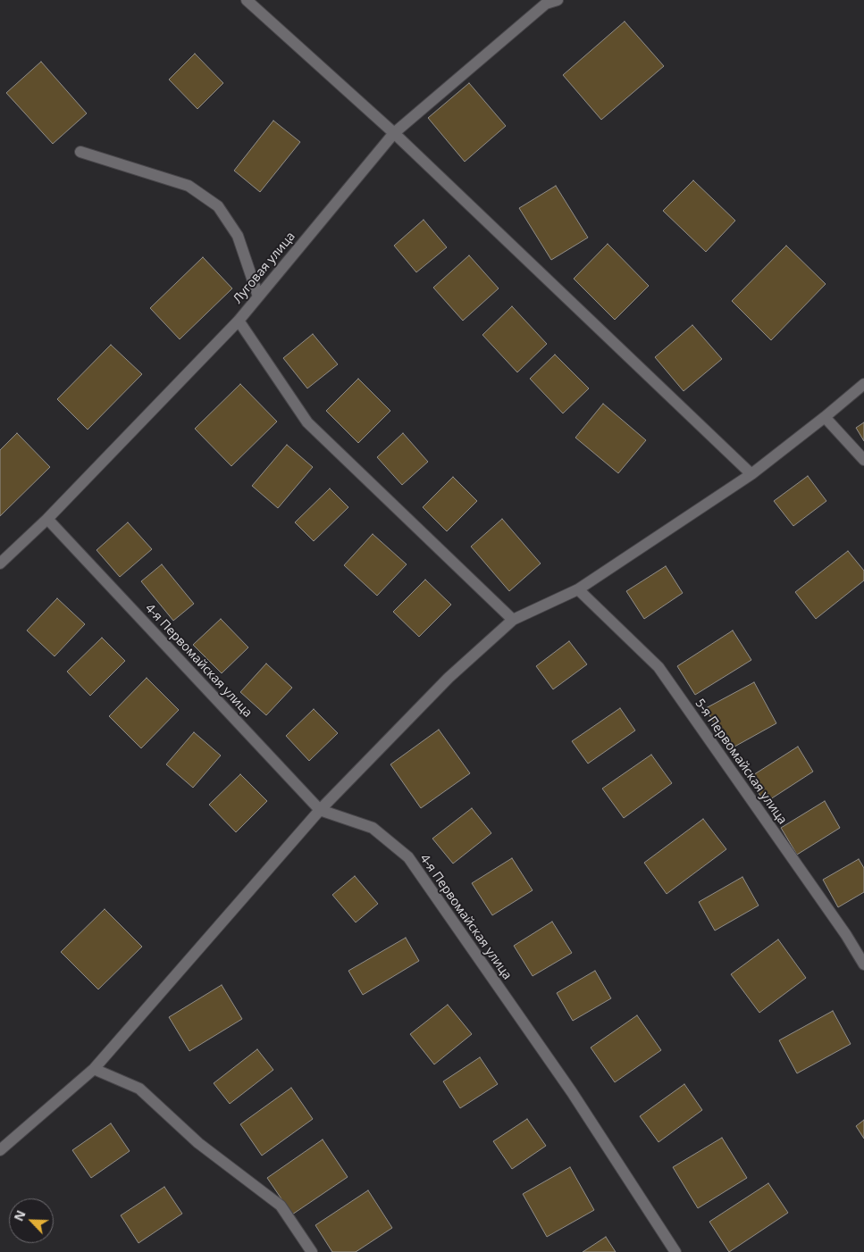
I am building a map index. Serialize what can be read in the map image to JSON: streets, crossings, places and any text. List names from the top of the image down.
{
  "streets": {
    "street": ["Луговая улица", "4-я Первомайская улица", "5-я Первомайская улица"]
  },
  "crossings": [
    ["Луговая улица", "4-я Первомайская улица"]
  ],
  "north": "top left"
}
